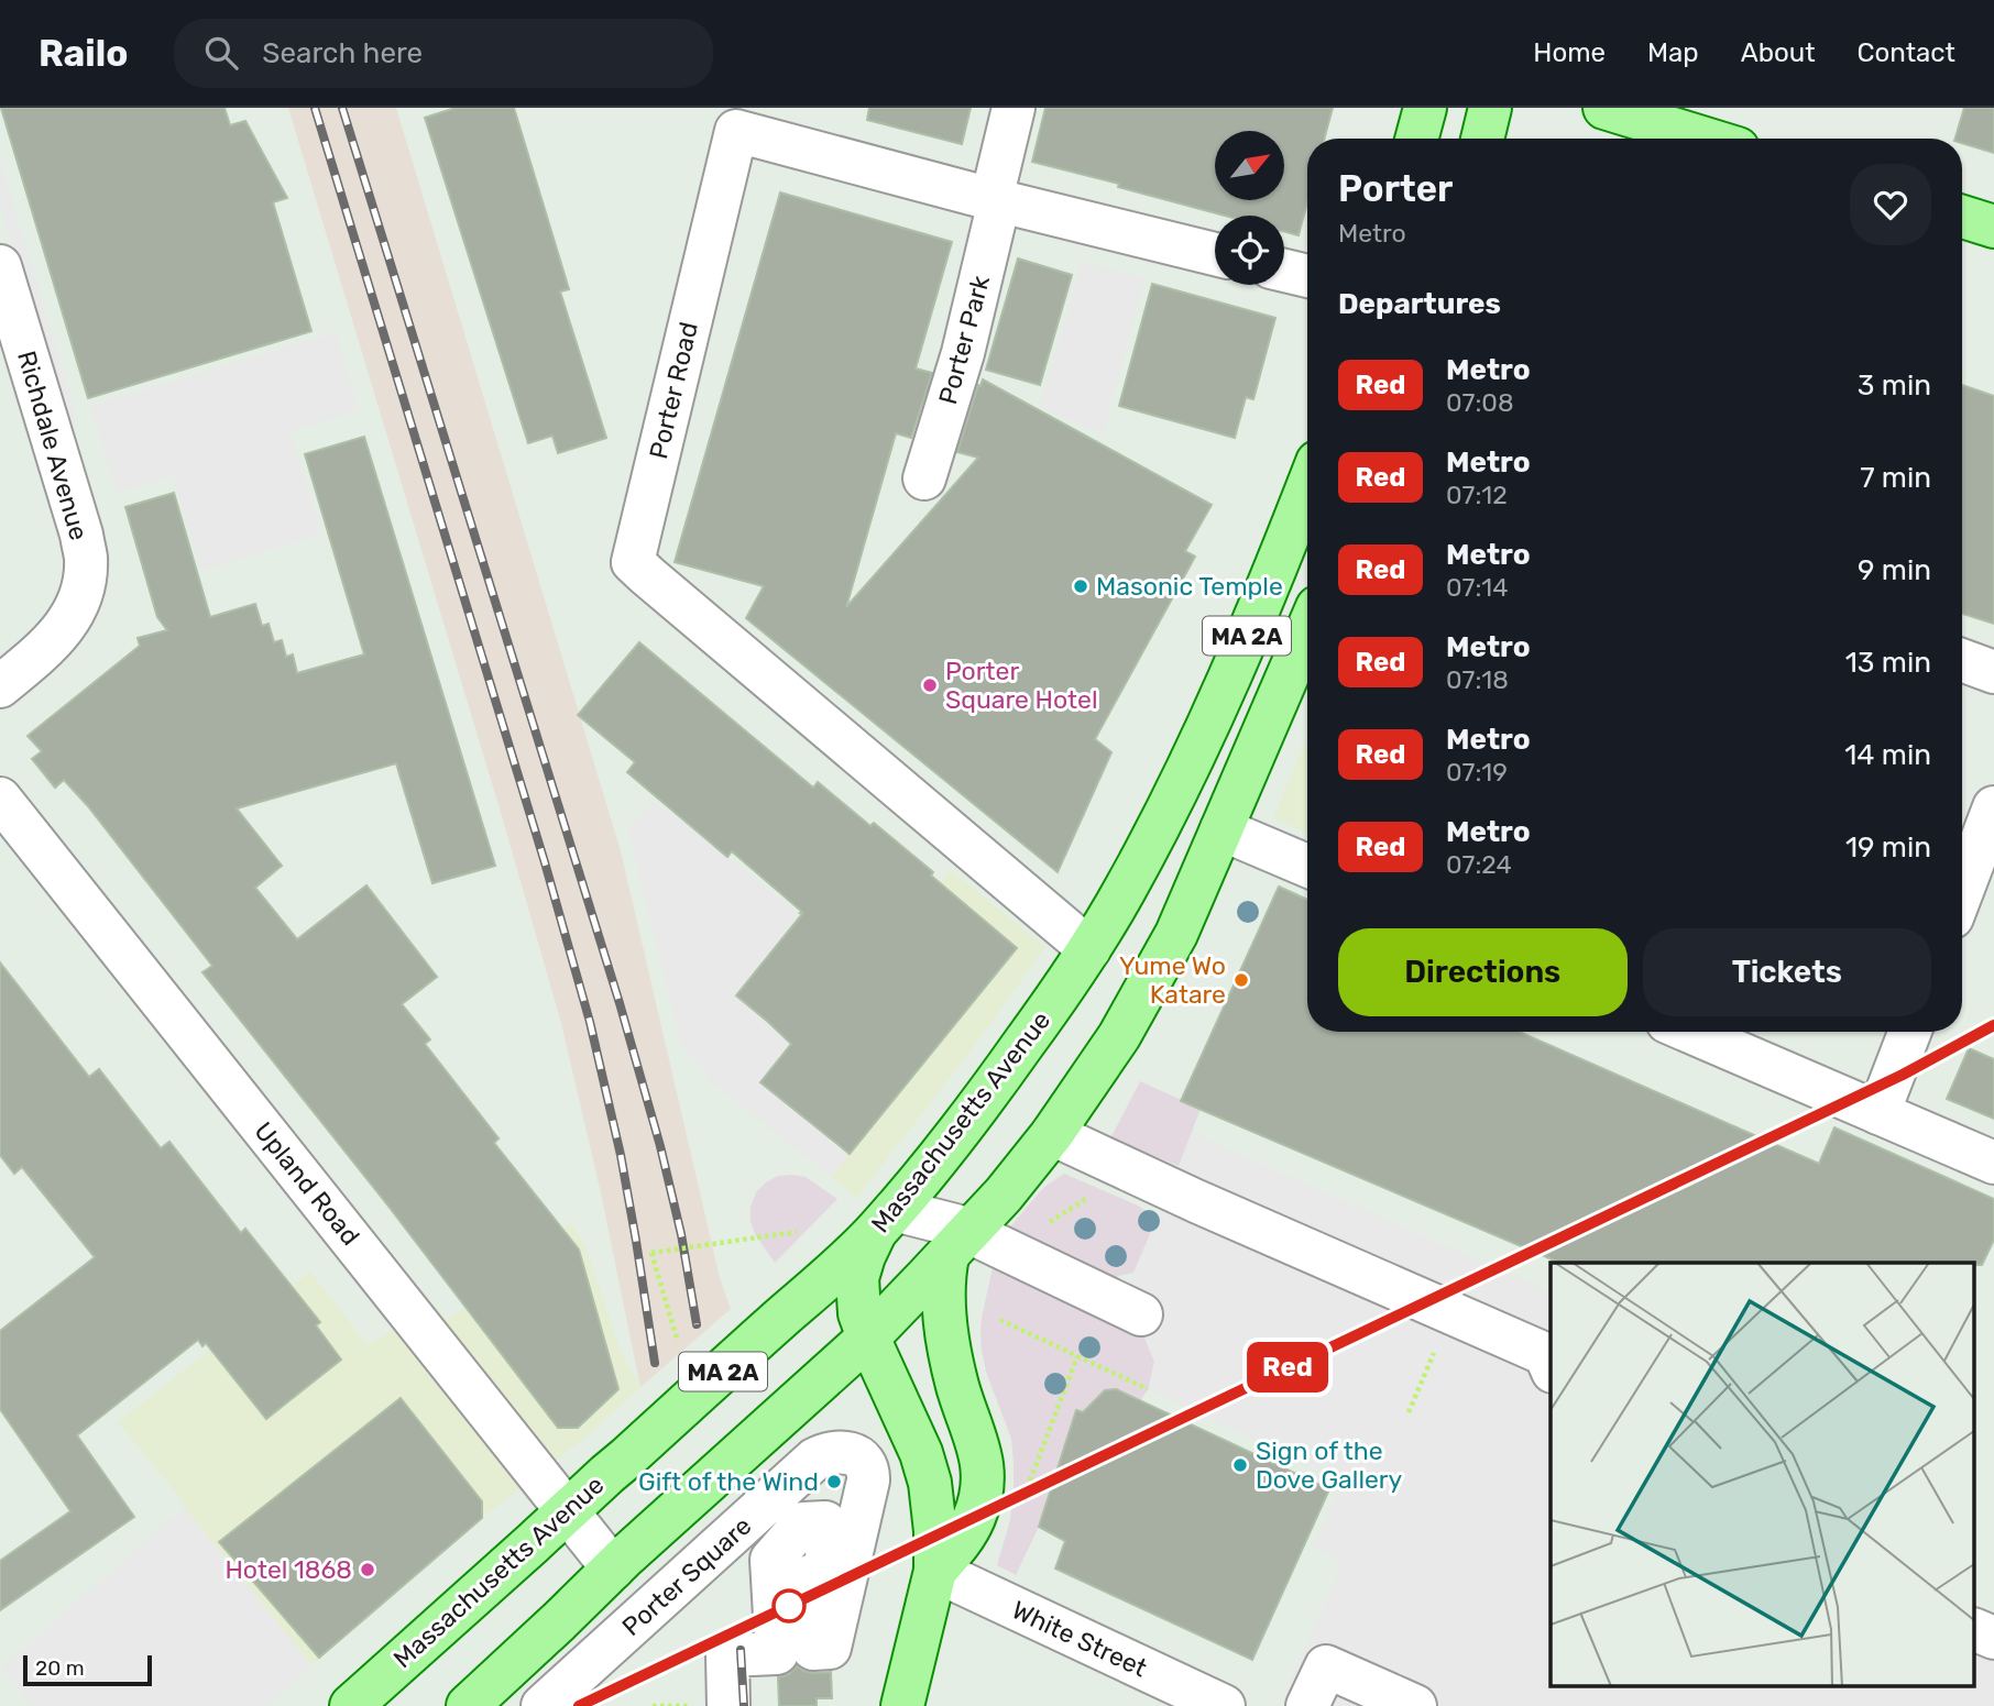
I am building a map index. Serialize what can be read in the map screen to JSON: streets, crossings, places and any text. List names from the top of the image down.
{
  "streets": {
    "main road": ["MA 2A", "Massachusetts Avenue"],
    "street": [
      "Porter Park",
      "Porter Road",
      "Richdale Avenue",
      "Upland Road",
      "Porter Square",
      "White Street"
    ]
  },
  "crossings": [
    ["Porter Park", "Porter Road"],
    ["Porter Road", "Massachusetts Avenue"],
    ["MA 2A", "Upland Road"],
    ["Massachusetts Avenue", "Upland Road"]
  ],
  "places": [
    "Masonic Temple",
    "Porter Square Hotel",
    "Yume Wo Katare",
    "Sign of the Dove Gallery",
    "Gift of the Wind",
    "Hotel 1868"
  ],
  "lines": ["metro line Red"],
  "scale_bar": "20 m",
  "north": "top right",
  "page": {
    "header": "Railo",
    "search": "Search here",
    "nav": [
      "Home",
      "Map",
      "About",
      "Contact"
    ],
    "on_map": "Red",
    "heading": [
      ["Porter", "Metro"],
      "Departures"
    ],
    "list": [
      {
        "mark": "Red",
        "name": "Metro",
        "note": "07:08",
        "value": "3 min"
      },
      {
        "mark": "Red",
        "name": "Metro",
        "note": "07:12",
        "value": "7 min"
      },
      {
        "mark": "Red",
        "name": "Metro",
        "note": "07:14",
        "value": "9 min"
      },
      {
        "mark": "Red",
        "name": "Metro",
        "note": "07:18",
        "value": "13 min"
      },
      {
        "mark": "Red",
        "name": "Metro",
        "note": "07:19",
        "value": "14 min"
      },
      {
        "mark": "Red",
        "name": "Metro",
        "note": "07:24",
        "value": "19 min"
      }
    ],
    "buttons": ["Directions", "Tickets"],
    "scale": "20 m"
  }
}
